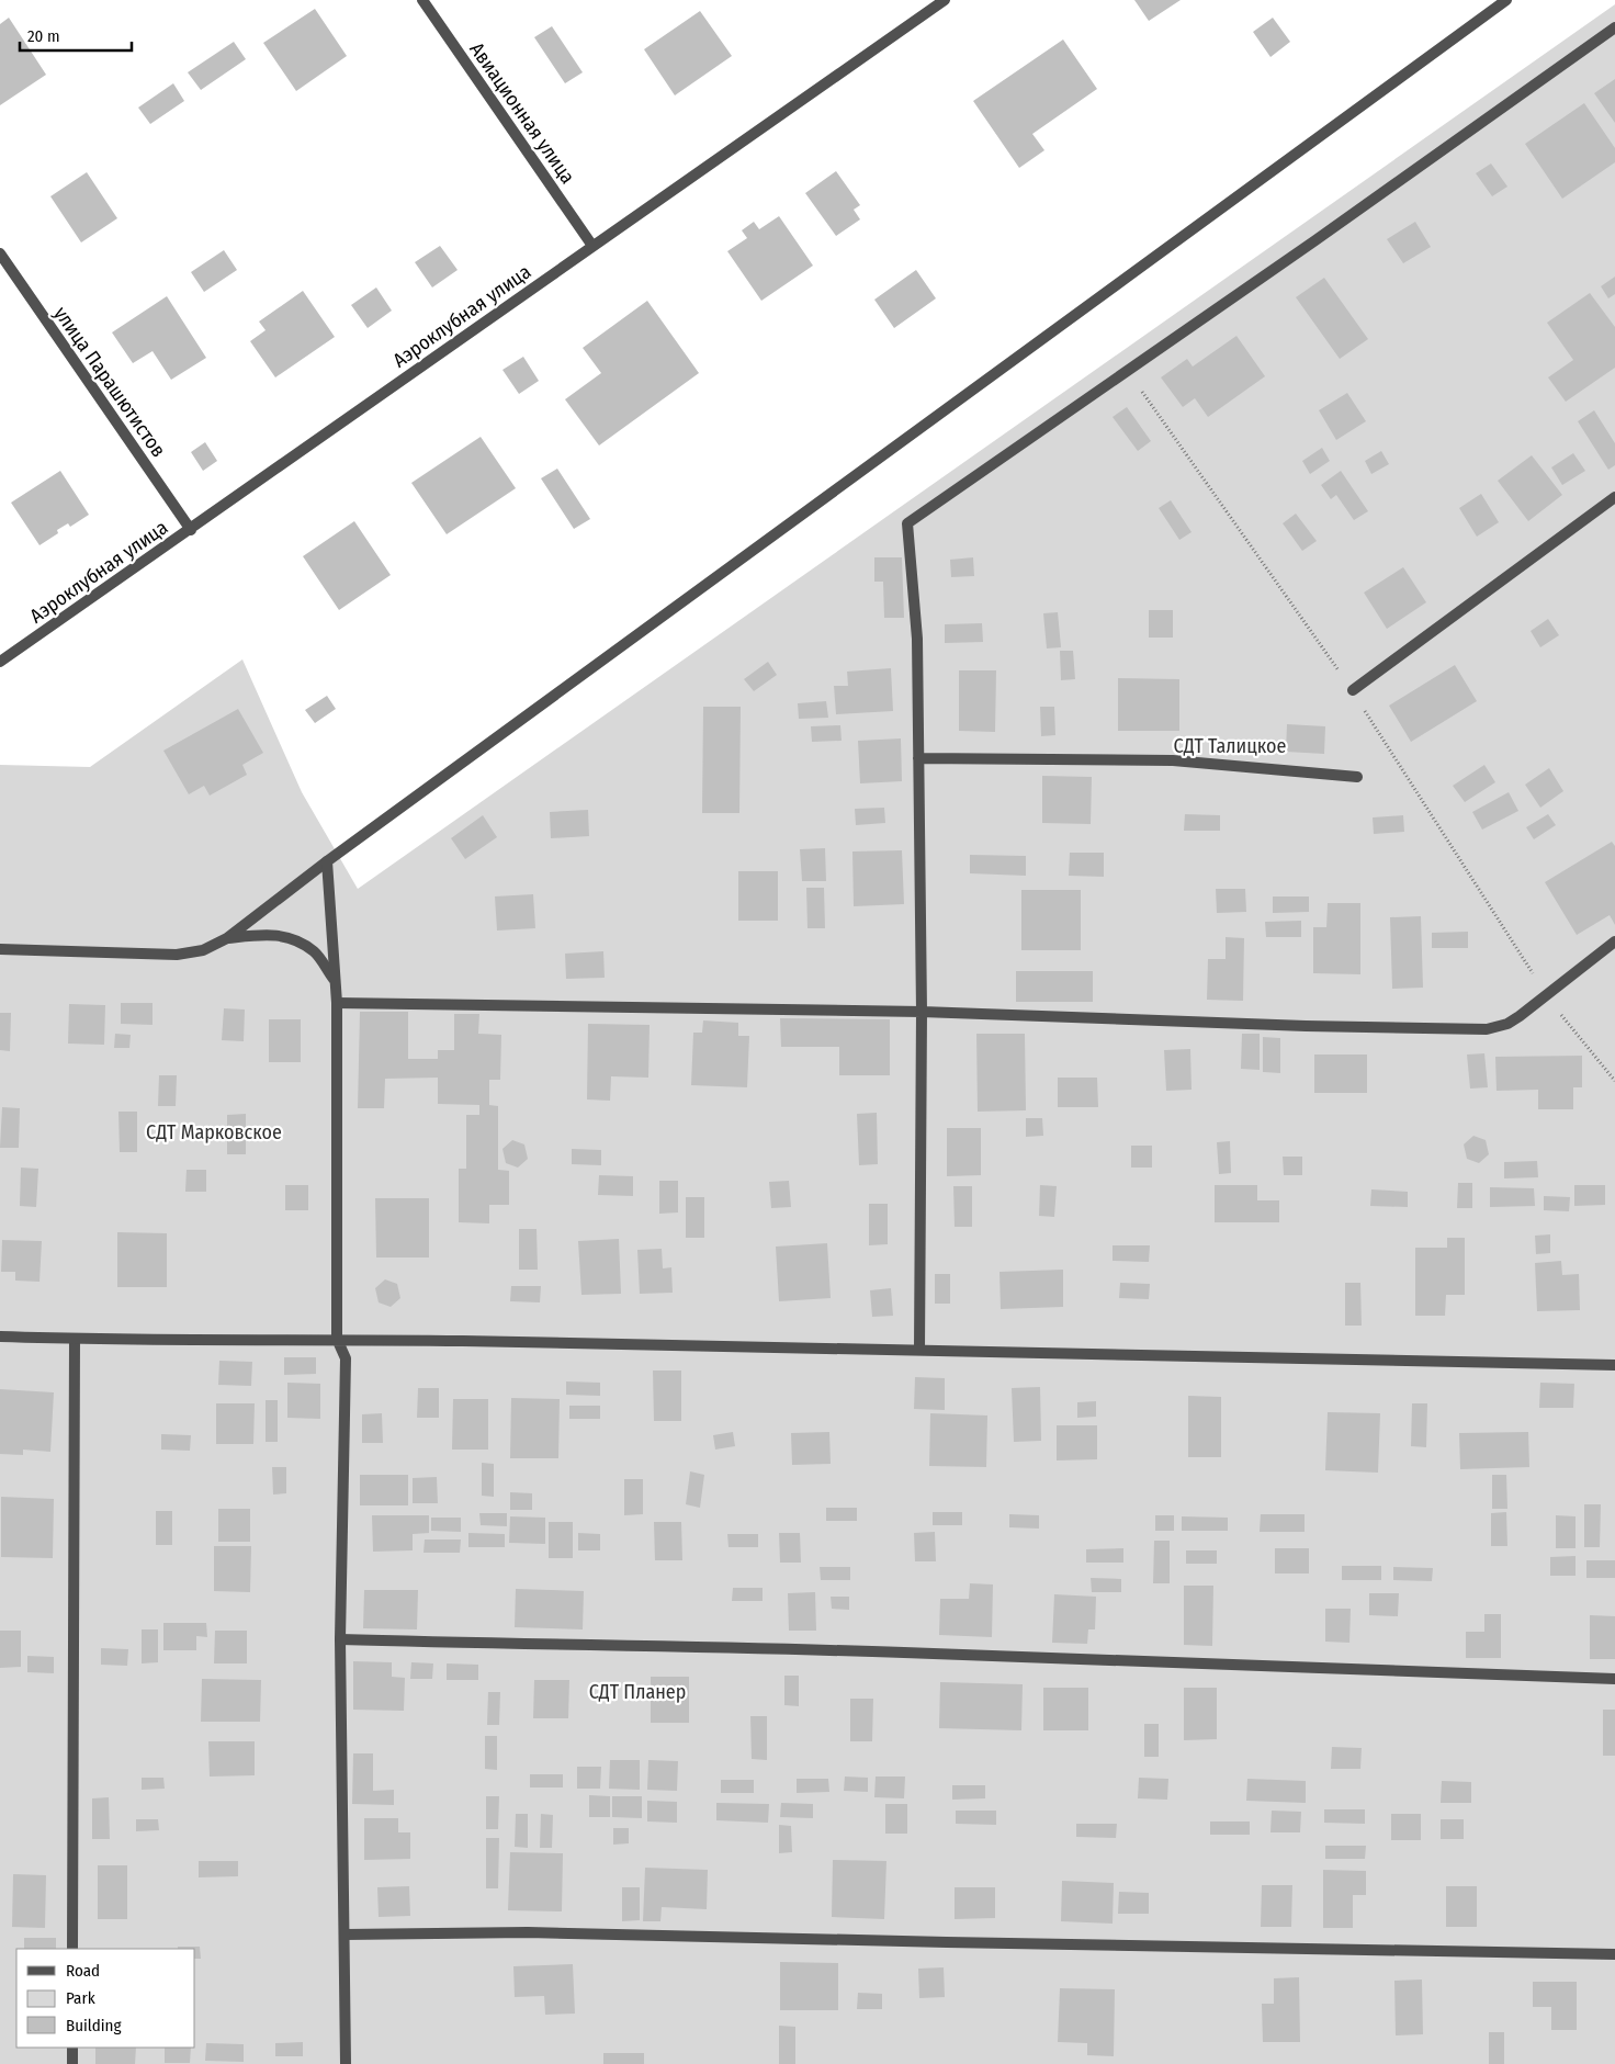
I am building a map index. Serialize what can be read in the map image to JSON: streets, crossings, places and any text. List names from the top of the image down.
{
  "streets": {
    "street": ["Авиационная улица", "Аэроклубная улица", "улица Парашютистов"]
  },
  "crossings": [
    ["Авиационная улица", "Аэроклубная улица"],
    ["Аэроклубная улица", "улица Парашютистов"]
  ],
  "parks": ["СДТ Талицкое", "СДТ Марковское", "СДТ Планер"],
  "legend": ["Road", "Park", "Building"],
  "scale_bar": "20 m"
}
